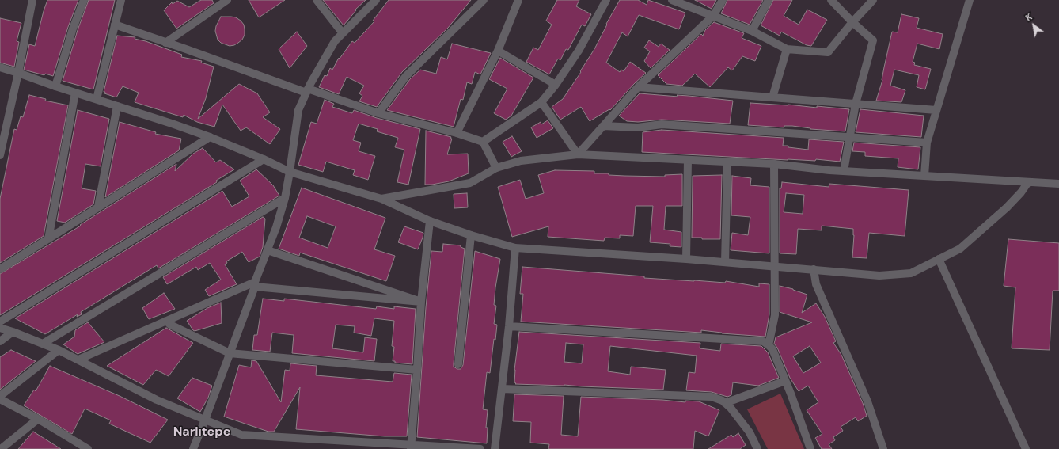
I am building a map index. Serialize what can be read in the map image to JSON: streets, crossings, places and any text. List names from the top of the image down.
{
  "districts": ["Narlıtepe"],
  "north": "top left"
}
